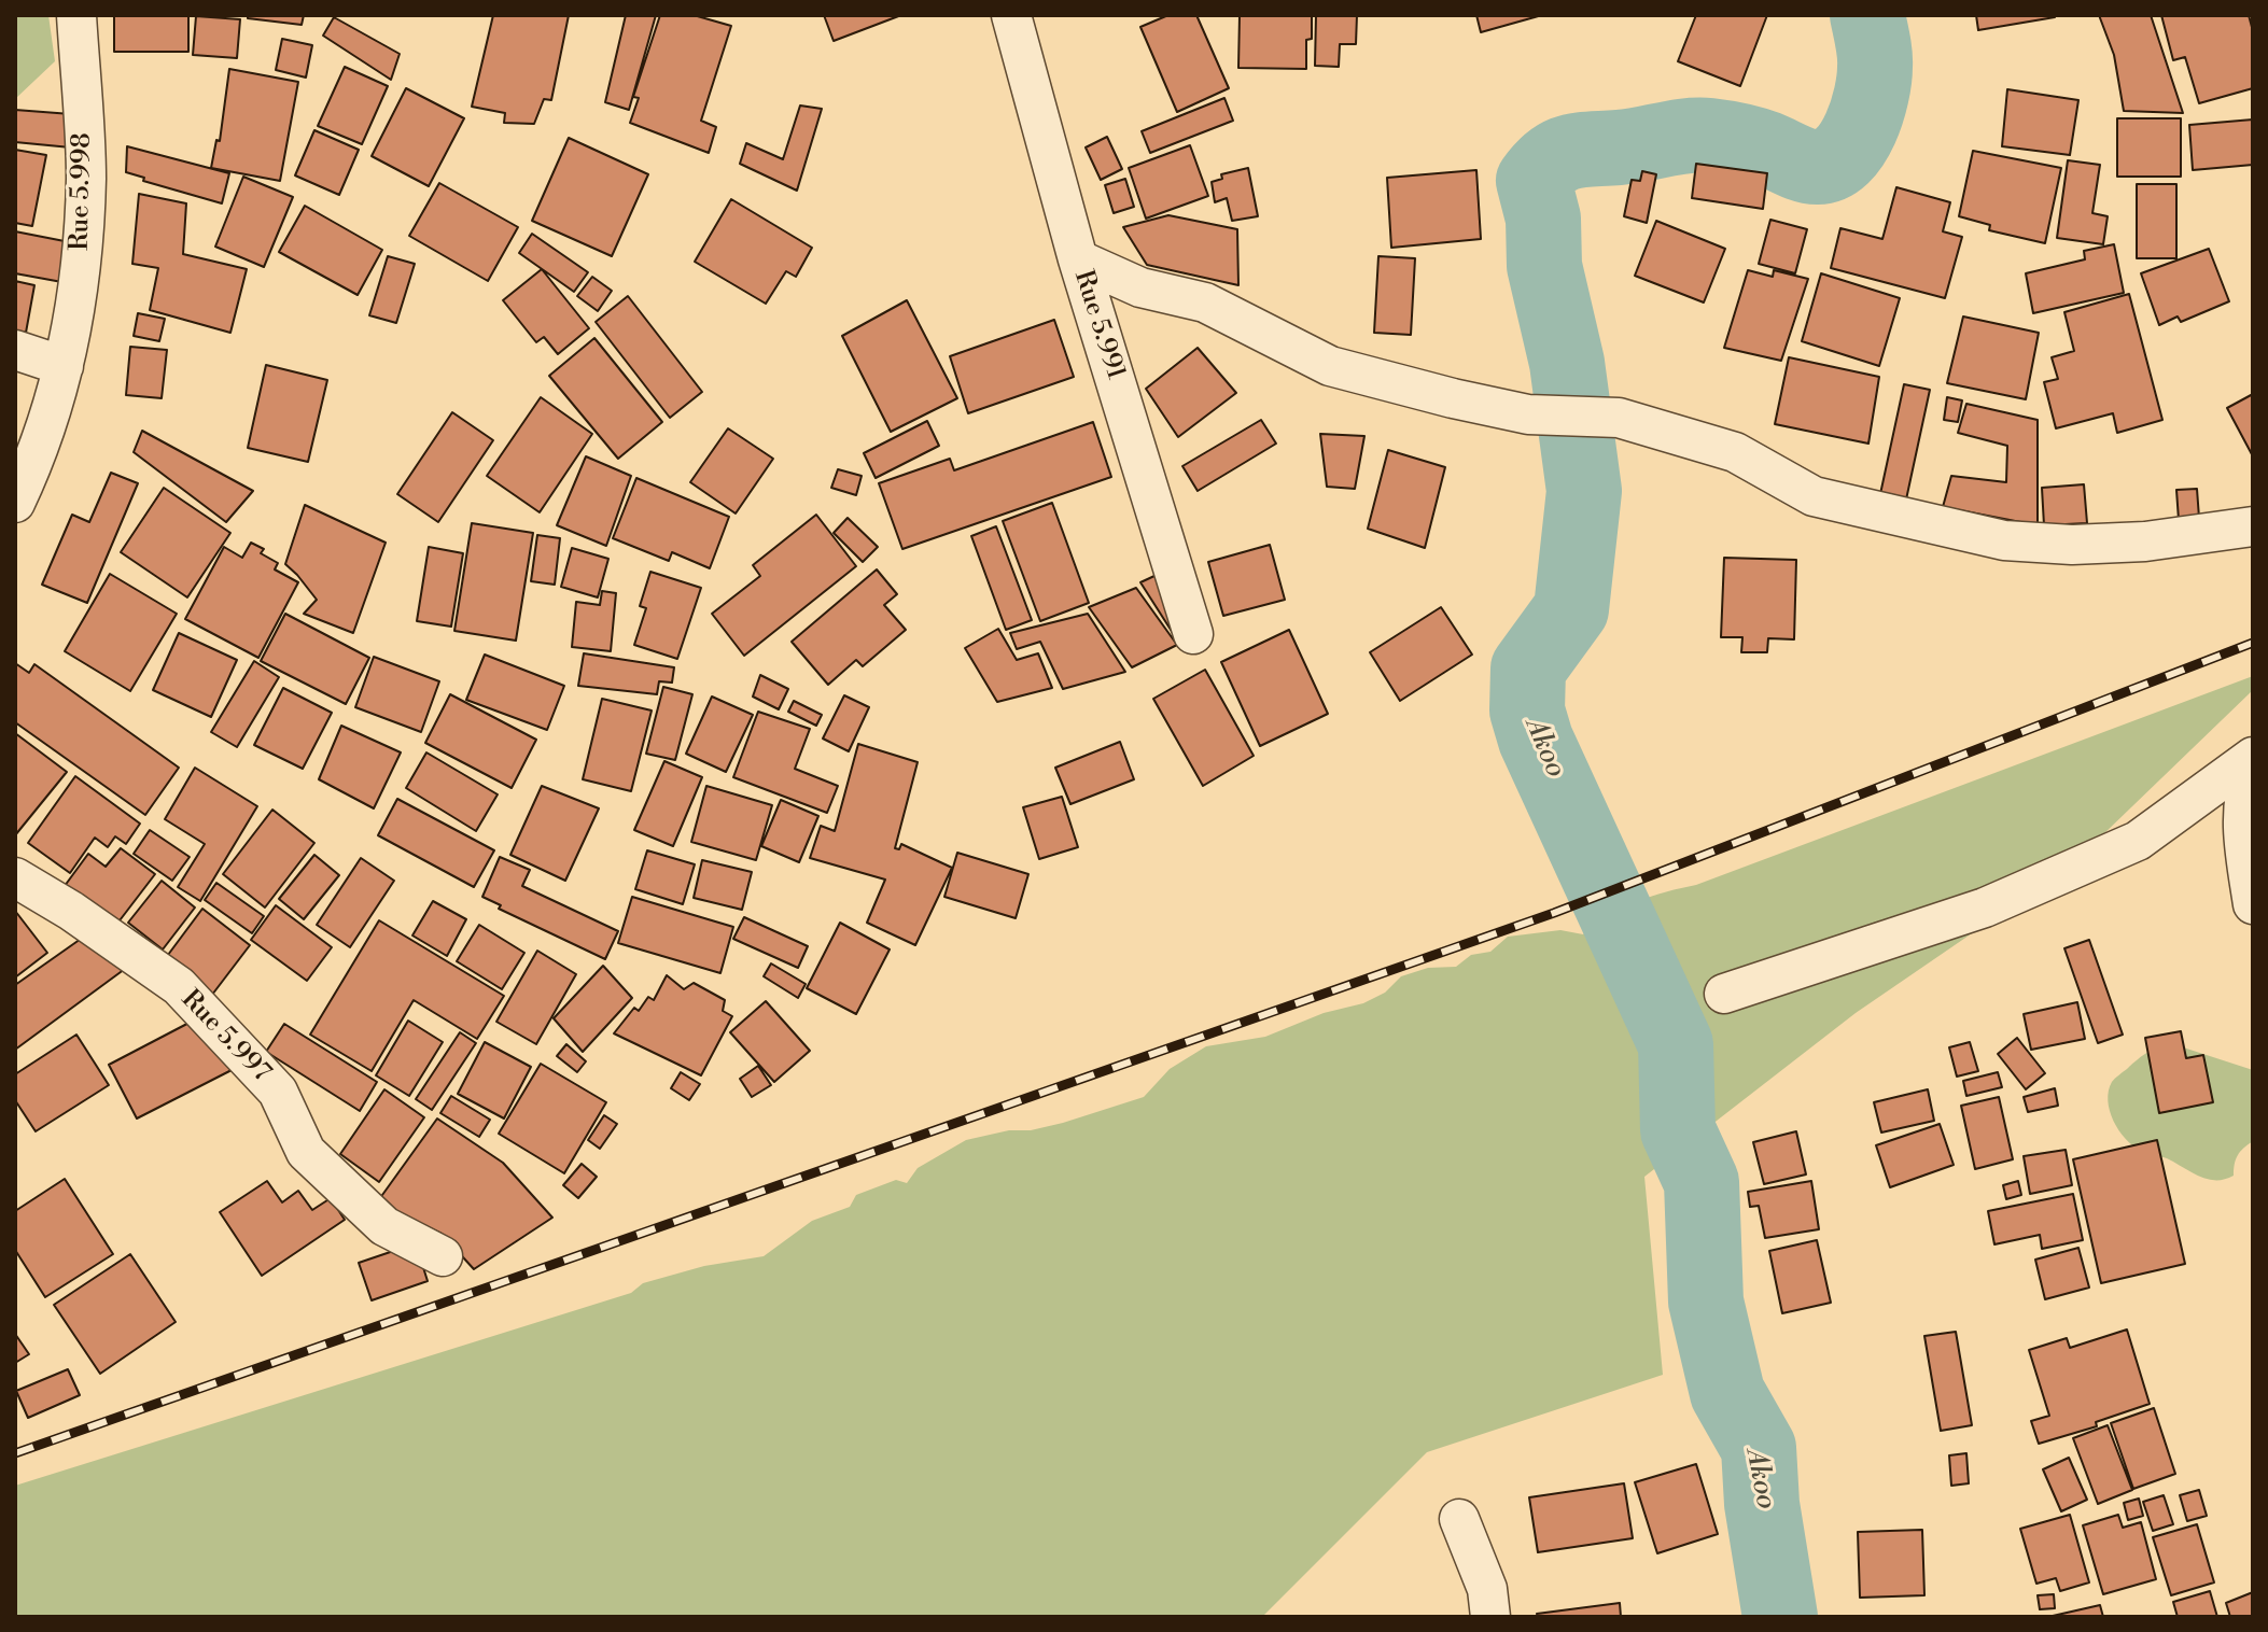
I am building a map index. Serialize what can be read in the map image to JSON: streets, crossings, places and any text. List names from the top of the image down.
{
  "streets": {
    "street": ["Rue 5.998", "Rue 5.991", "Rue 5.997"]
  },
  "water": ["Akoo"]
}
